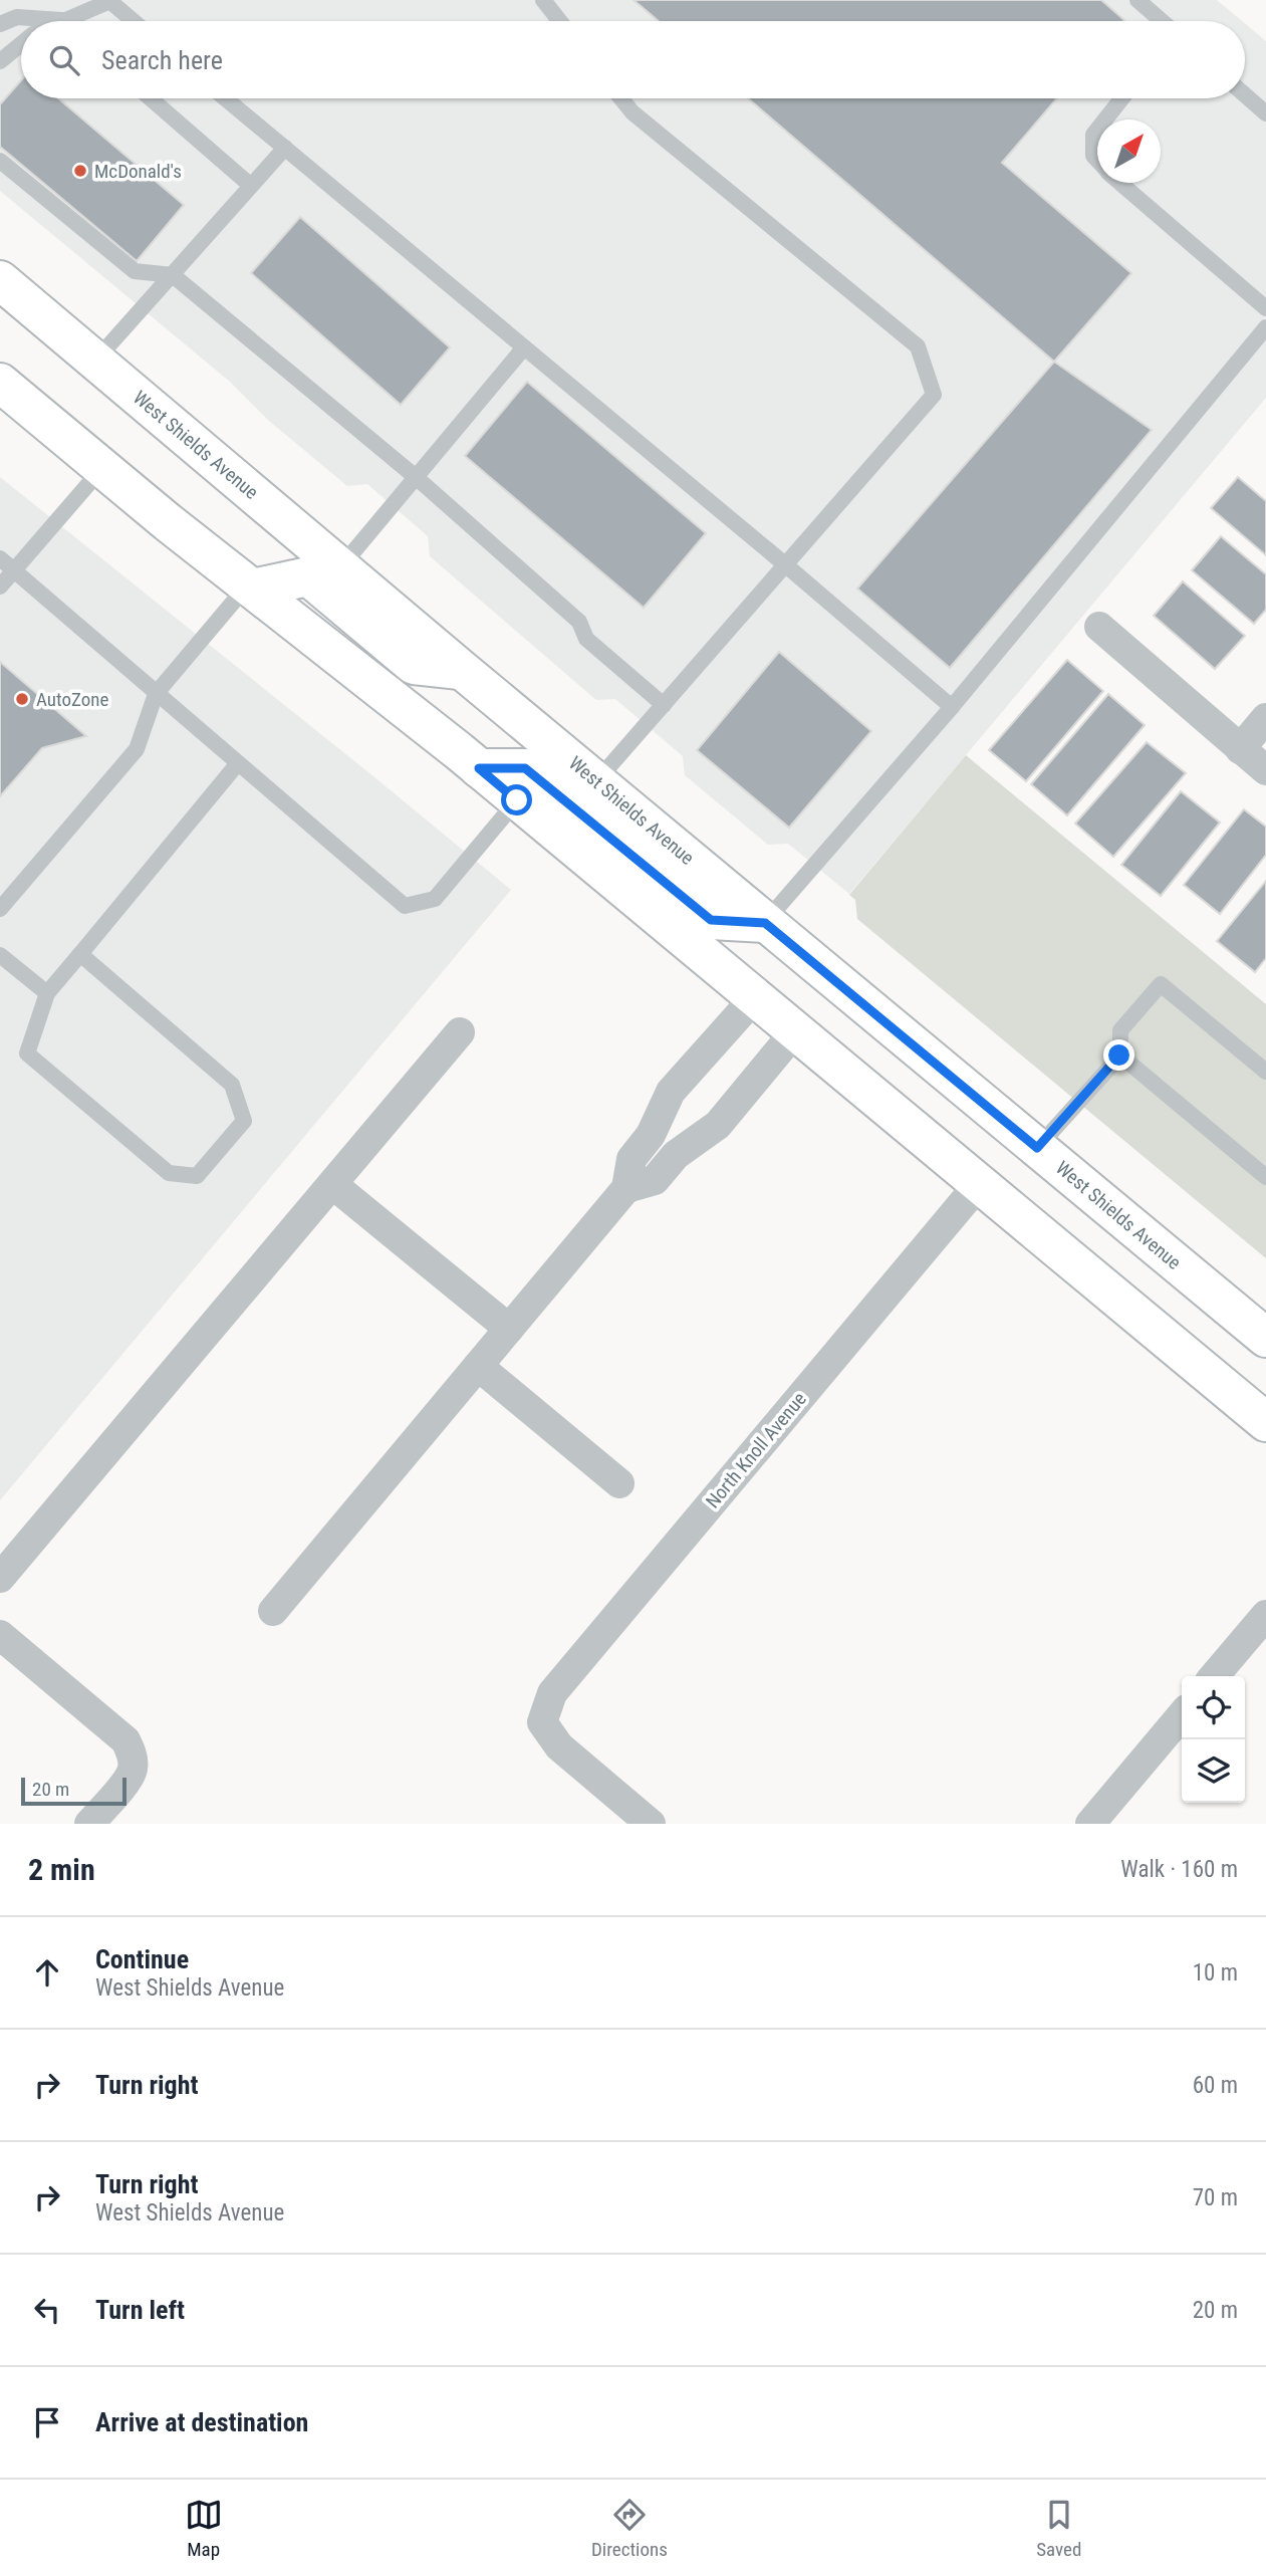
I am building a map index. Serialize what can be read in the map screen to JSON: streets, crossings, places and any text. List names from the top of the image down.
{
  "streets": {
    "street": ["West Shields Avenue", "North Knoll Avenue"]
  },
  "places": ["McDonald's", "AutoZone"],
  "scale_bar": "20 m",
  "north": "top right",
  "page": {
    "search": "Search here",
    "scale": "20 m",
    "heading": ["2 min", "Walk · 160 m"],
    "list": [
      ["Continue", "West Shields Avenue", "10 m"],
      ["Turn right", "60 m"],
      ["Turn right", "West Shields Avenue", "70 m"],
      ["Turn left", "20 m"],
      "Arrive at destination"
    ],
    "nav": ["Map", "Directions", "Saved"]
  }
}
